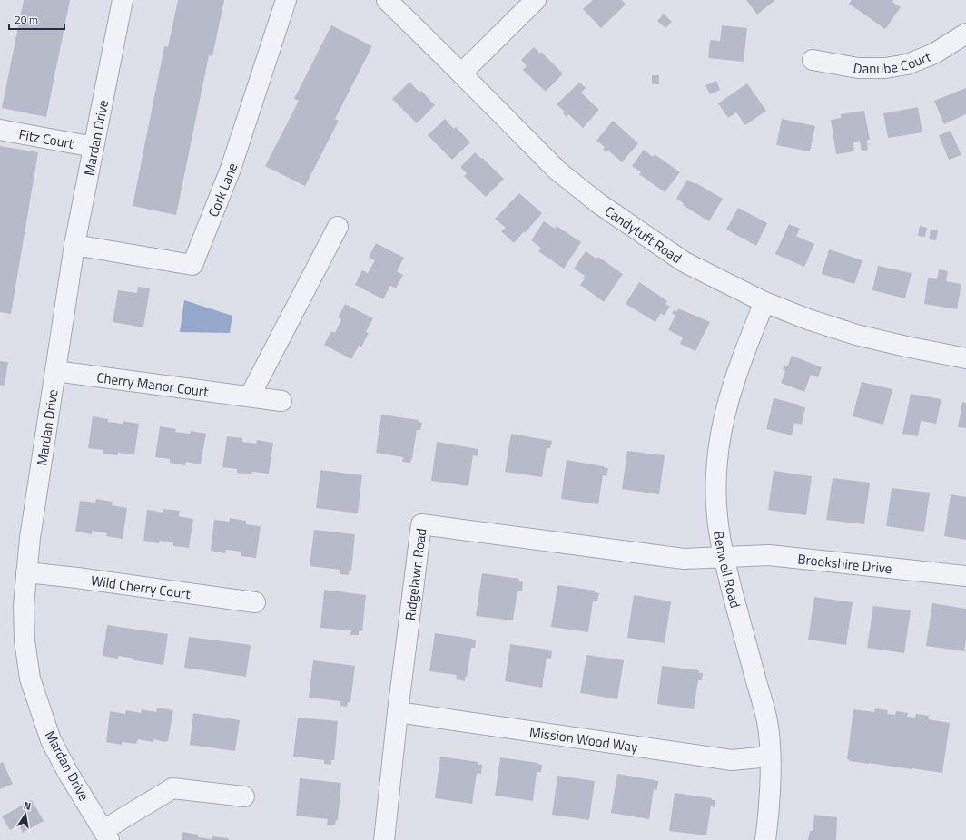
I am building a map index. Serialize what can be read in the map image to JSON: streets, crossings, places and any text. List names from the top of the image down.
{
  "streets": {
    "street": [
      "Danube Court",
      "Mardan Drive",
      "Fitz Court",
      "Cork Lane",
      "Candytuft Road",
      "Cherry Manor Court",
      "Brookshire Drive",
      "Benwell Road",
      "Ridgelawn Road",
      "Wild Cherry Court",
      "Mission Wood Way"
    ]
  },
  "crossings": [
    ["Mardan Drive", "Fitz Court"],
    ["Mardan Drive", "Cork Lane"],
    ["Mardan Drive", "Cherry Manor Court"],
    ["Mardan Drive", "Wild Cherry Court"],
    ["Candytuft Road", "Benwell Road"],
    ["Brookshire Drive", "Benwell Road"],
    ["Brookshire Drive", "Ridgelawn Road"],
    ["Benwell Road", "Ridgelawn Road"],
    ["Benwell Road", "Mission Wood Way"],
    ["Ridgelawn Road", "Mission Wood Way"]
  ],
  "scale_bar": "20 m",
  "north": "top"
}
